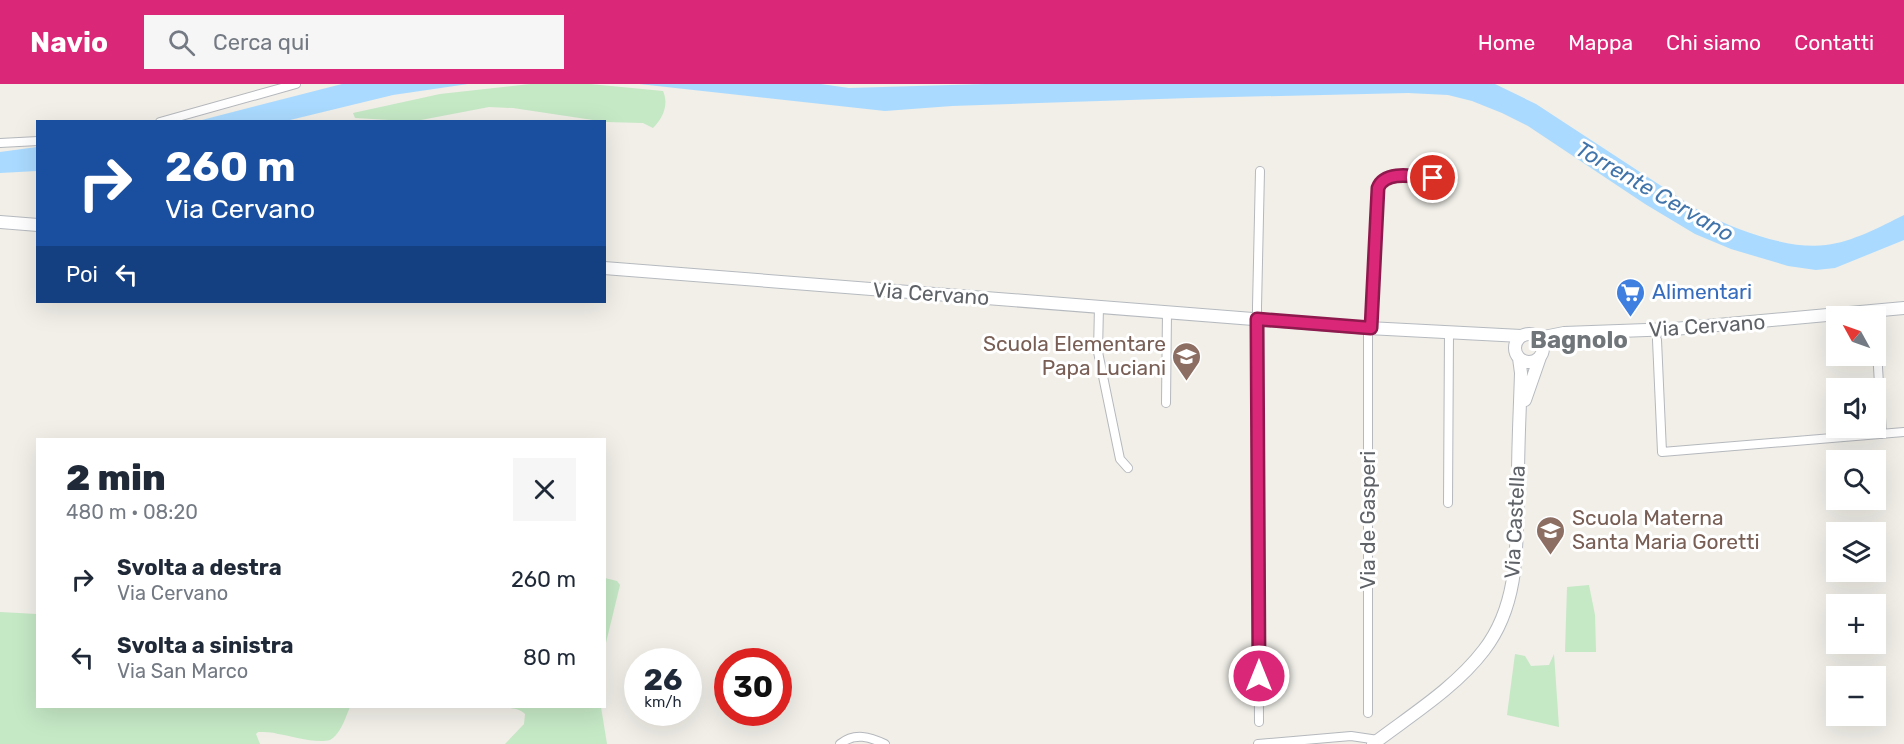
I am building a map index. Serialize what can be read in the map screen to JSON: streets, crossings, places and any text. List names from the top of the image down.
{
  "streets": {
    "main road": ["Via Cervano", "Via Castella"],
    "street": ["Via de Gasperi"]
  },
  "crossings": [
    ["Via Cervano", "Via de Gasperi"]
  ],
  "districts": ["Bagnolo"],
  "water": ["Torrente Cervano"],
  "places": {
    "supermarket": ["Alimentari"],
    "school or university": ["Scuola Elementare Papa Luciani", "Scuola Materna Santa Maria Goretti"]
  },
  "north": "top left",
  "page": {
    "header": "Navio",
    "search": "Cerca qui",
    "nav": [
      "Home",
      "Mappa",
      "Chi siamo",
      "Contatti"
    ],
    "turn": ["260 m", "Via Cervano"],
    "then": "Poi",
    "map_buttons": ["+", "−"],
    "heading": ["2 min", "480 m · 08:20"],
    "list": [
      {
        "name": "Svolta a destra",
        "note": "Via Cervano",
        "value": "260 m"
      },
      {
        "name": "Svolta a sinistra",
        "note": "Via San Marco",
        "value": "80 m"
      }
    ],
    "speed": "26 km/h",
    "limit": "30"
  }
}
